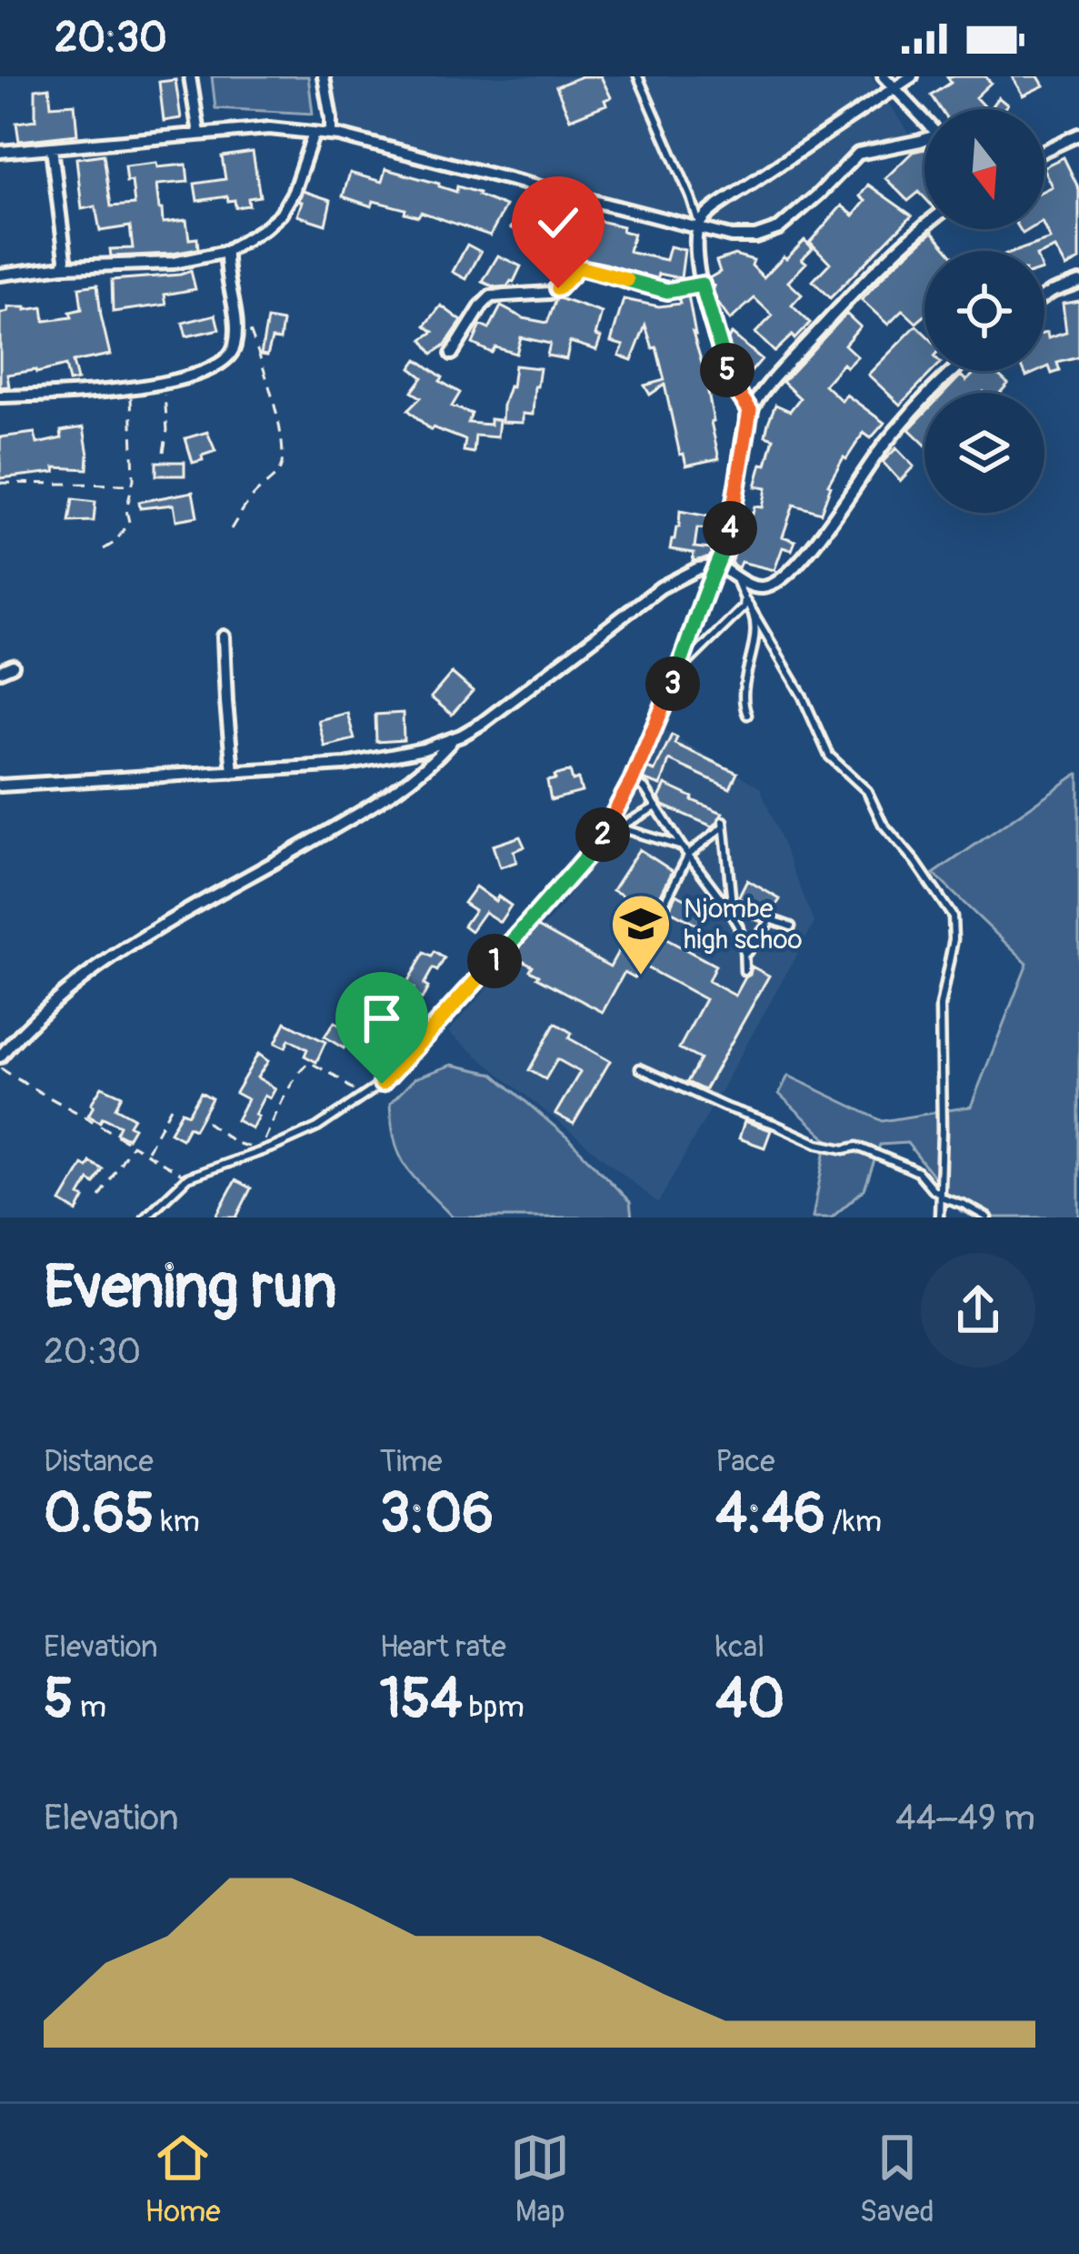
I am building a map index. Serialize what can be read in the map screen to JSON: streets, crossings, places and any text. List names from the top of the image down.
{
  "places": {
    "school or university": ["Njombe high schoo"]
  },
  "north": "bottom",
  "page": {
    "status": "20:30",
    "pins": [
      "5",
      "4",
      "3",
      "2",
      "1"
    ],
    "heading": ["Evening run", "20:30"],
    "stats": [
      ["Distance", "0.65 km"],
      ["Time", "3:06"],
      ["Pace", "4:46 /km"],
      ["Elevation", "5 m"],
      ["Heart rate", "154 bpm"],
      ["kcal", "40"]
    ],
    "chart": ["Elevation", "44–49 m"],
    "tabs": ["Home", "Map", "Saved"]
  }
}
